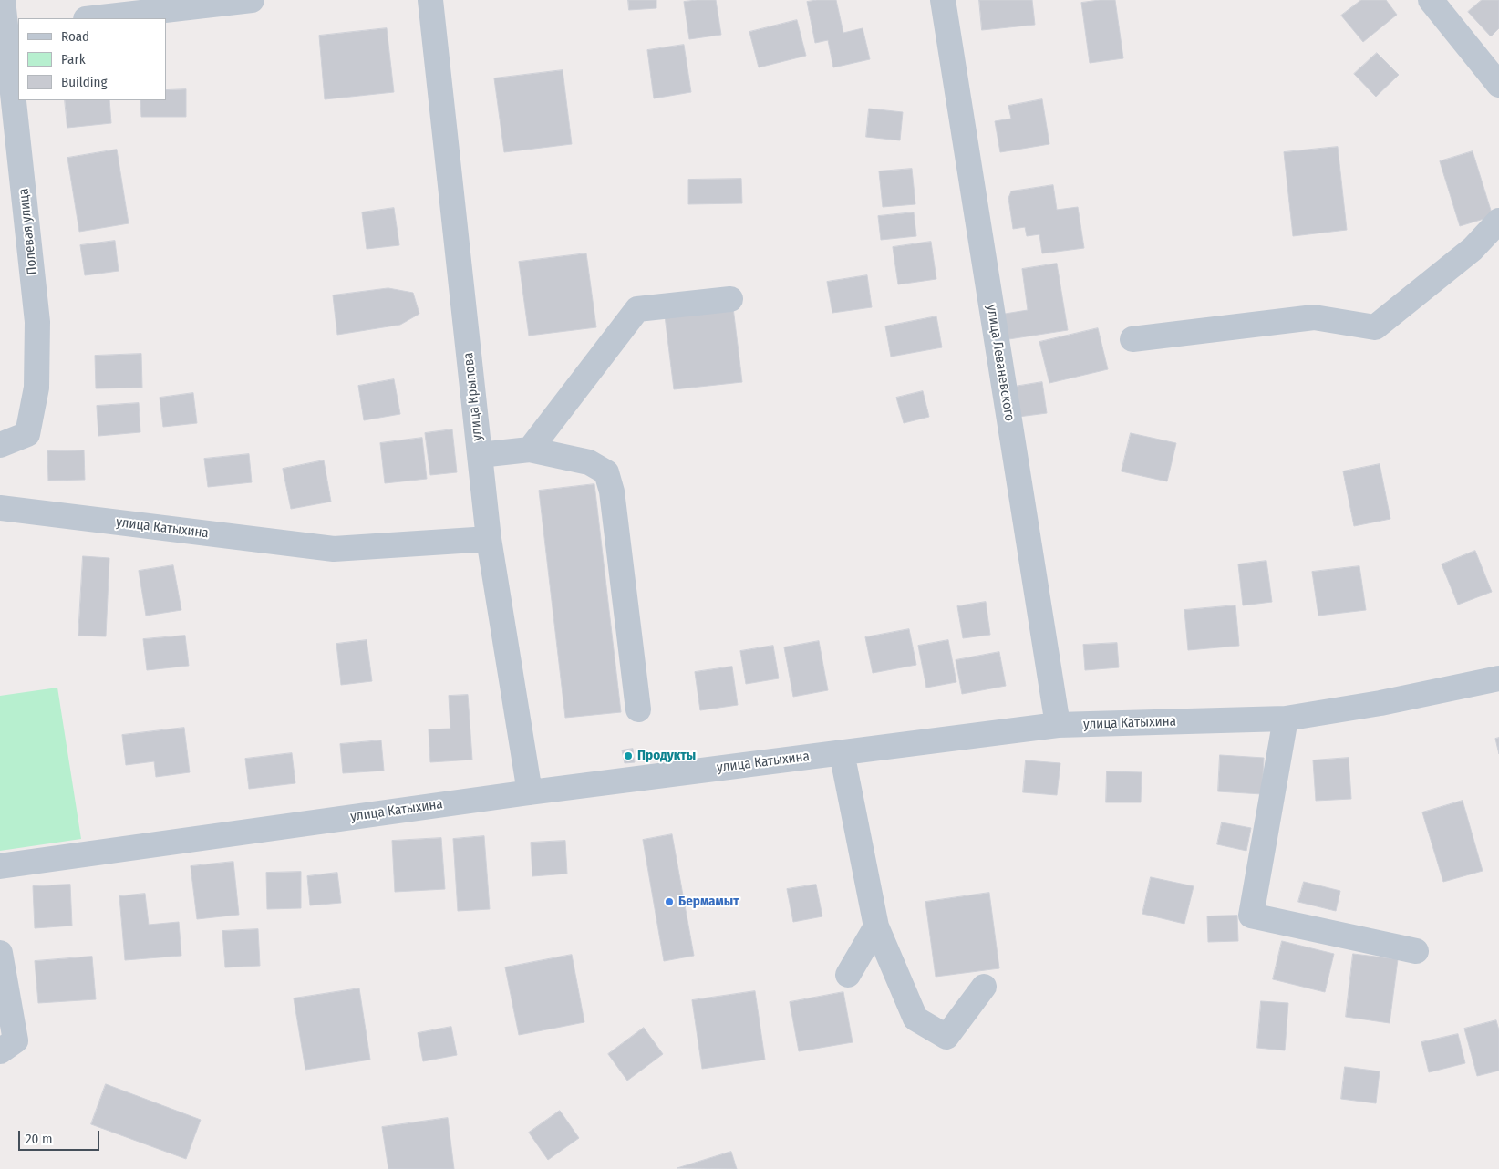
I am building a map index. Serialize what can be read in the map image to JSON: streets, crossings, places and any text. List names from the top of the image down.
{
  "streets": {
    "street": [
      "Полевая улица",
      "улица Леваневского",
      "улица Крылова",
      "улица Катыхина"
    ]
  },
  "crossings": [
    ["улица Леваневского", "улица Катыхина"],
    ["улица Крылова", "улица Катыхина"]
  ],
  "places": ["Продукты", "Бермамыт"],
  "legend": ["Road", "Park", "Building"],
  "scale_bar": "20 m"
}
